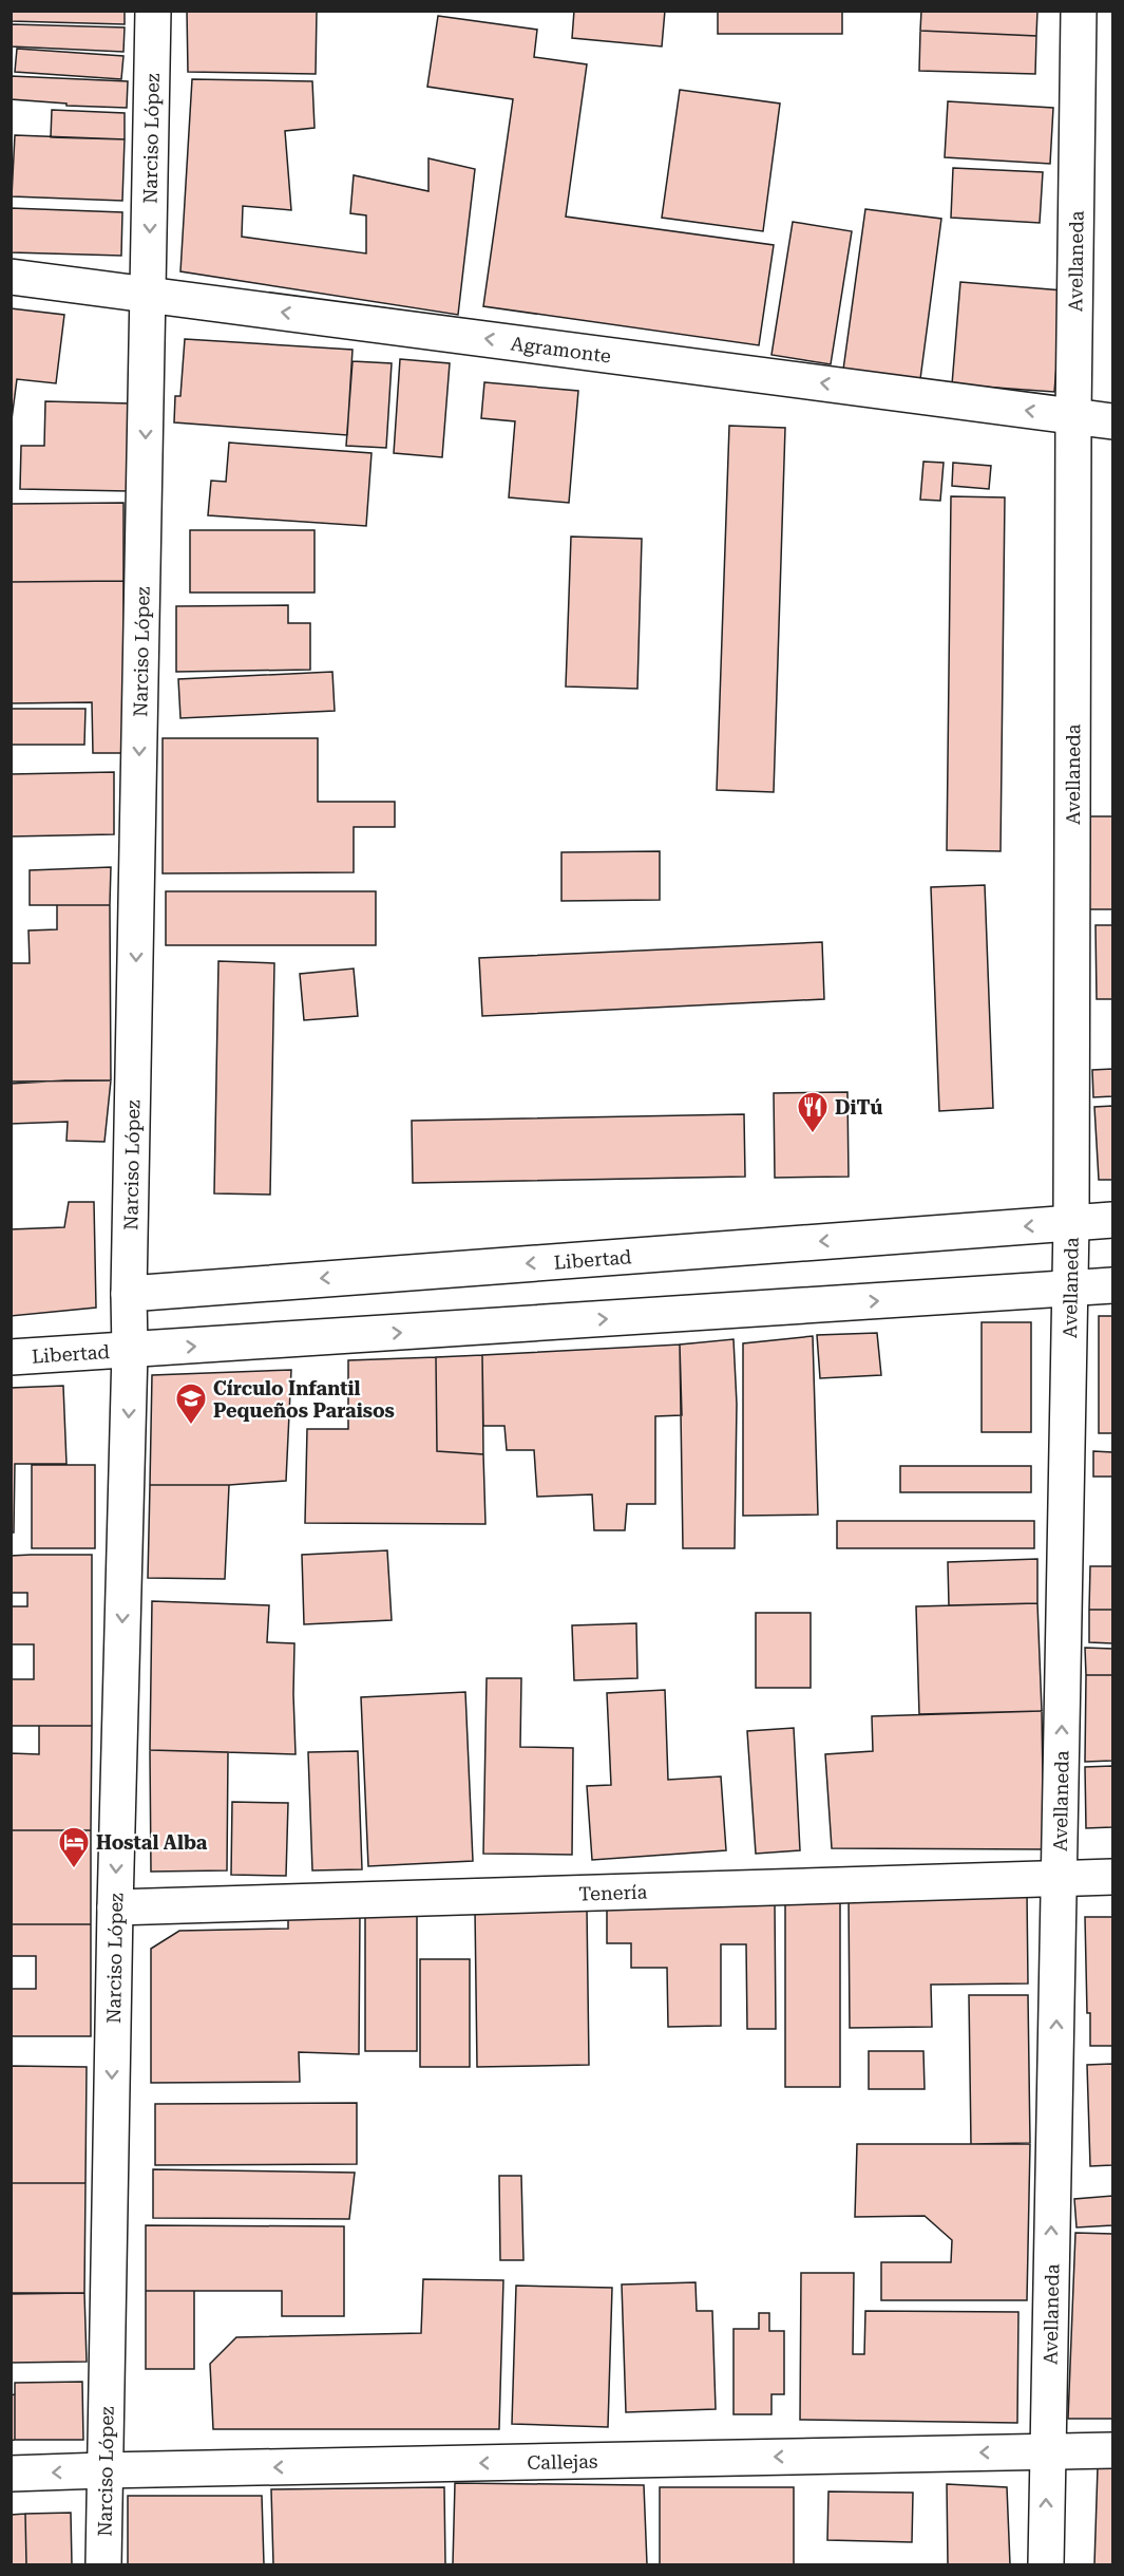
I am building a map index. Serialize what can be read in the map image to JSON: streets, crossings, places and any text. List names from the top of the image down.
{
  "streets": {
    "street": [
      "Narciso López",
      "Avellaneda",
      "Agramonte",
      "Libertad",
      "Tenería",
      "Callejas"
    ]
  },
  "crossings": [
    ["Narciso López", "Agramonte"],
    ["Narciso López", "Libertad"],
    ["Narciso López", "Tenería"],
    ["Narciso López", "Callejas"],
    ["Avellaneda", "Agramonte"],
    ["Avellaneda", "Libertad"],
    ["Avellaneda", "Tenería"],
    ["Avellaneda", "Callejas"]
  ],
  "one_way": [
    "Narciso López",
    "Avellaneda",
    "Agramonte",
    "Callejas"
  ],
  "places": {
    "restaurant": ["DiTú"],
    "school or university": ["Círculo Infantil Pequeños Paraisos"],
    "hotel": ["Hostal Alba"]
  }
}
